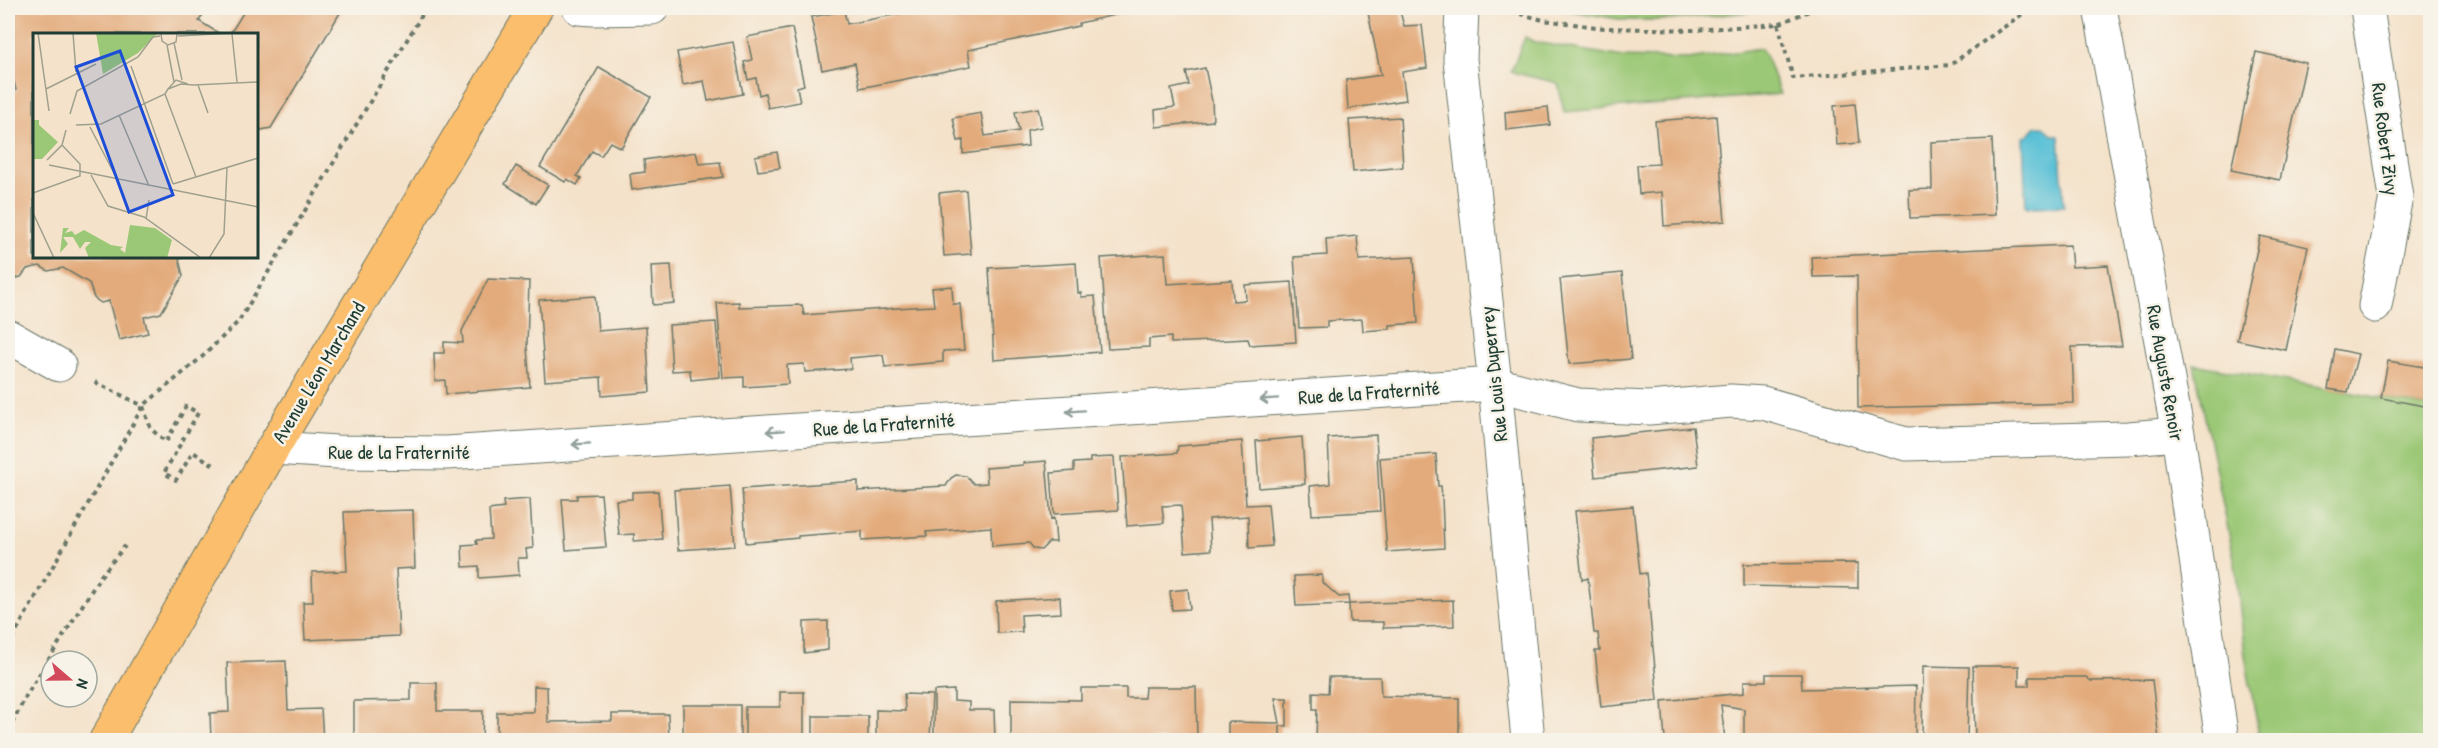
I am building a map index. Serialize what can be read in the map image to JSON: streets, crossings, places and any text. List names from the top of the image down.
{
  "streets": {
    "main road": ["Avenue Léon Marchand"],
    "street": [
      "Rue Robert Zivy",
      "Rue Auguste Renoir",
      "Rue Louis Duperrey",
      "Rue de la Fraternité"
    ]
  },
  "crossings": [
    ["Avenue Léon Marchand", "Rue de la Fraternité"],
    ["Rue Auguste Renoir", "Rue de la Fraternité"],
    ["Rue Louis Duperrey", "Rue de la Fraternité"]
  ],
  "one_way": ["Rue de la Fraternité"],
  "north": "right"
}
